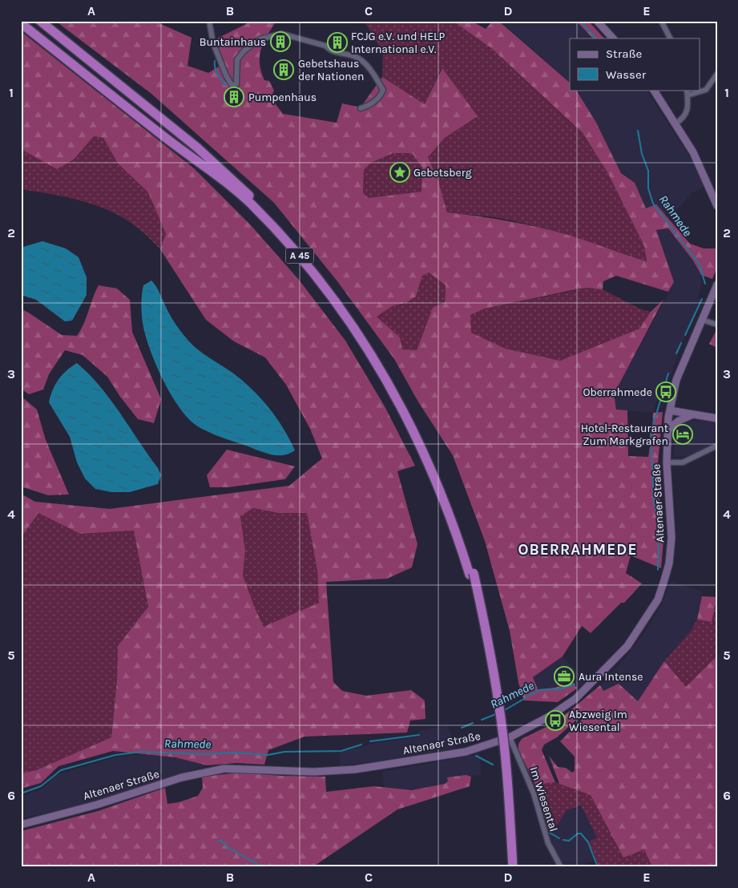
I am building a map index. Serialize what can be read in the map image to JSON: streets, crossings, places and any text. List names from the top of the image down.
{
  "streets": {
    "highway": ["A 45"],
    "main road": ["Altenaer Straße"],
    "street": ["Im Wiesental"]
  },
  "crossings": [
    ["Altenaer Straße", "Im Wiesental"]
  ],
  "districts": ["OBERRAHMEDE"],
  "water": ["Rahmede"],
  "places": {
    "building": [
      "Buntainhaus",
      "FCJG e.V. und HELP International e.V.",
      "Gebetshaus der Nationen",
      "Pumpenhaus"
    ],
    "place": ["Gebetsberg"],
    "bus stop": ["Oberrahmede", "Abzweig Im Wiesental"],
    "hotel": ["Hotel-Restaurant Zum Markgrafen"],
    "office": ["Aura Intense"]
  },
  "legend": ["Straße", "Wasser"],
  "grid": {
    "columns": [
      "A",
      "B",
      "C",
      "D",
      "E"
    ],
    "rows": [
      "1",
      "2",
      "3",
      "4",
      "5",
      "6"
    ]
  }
}
